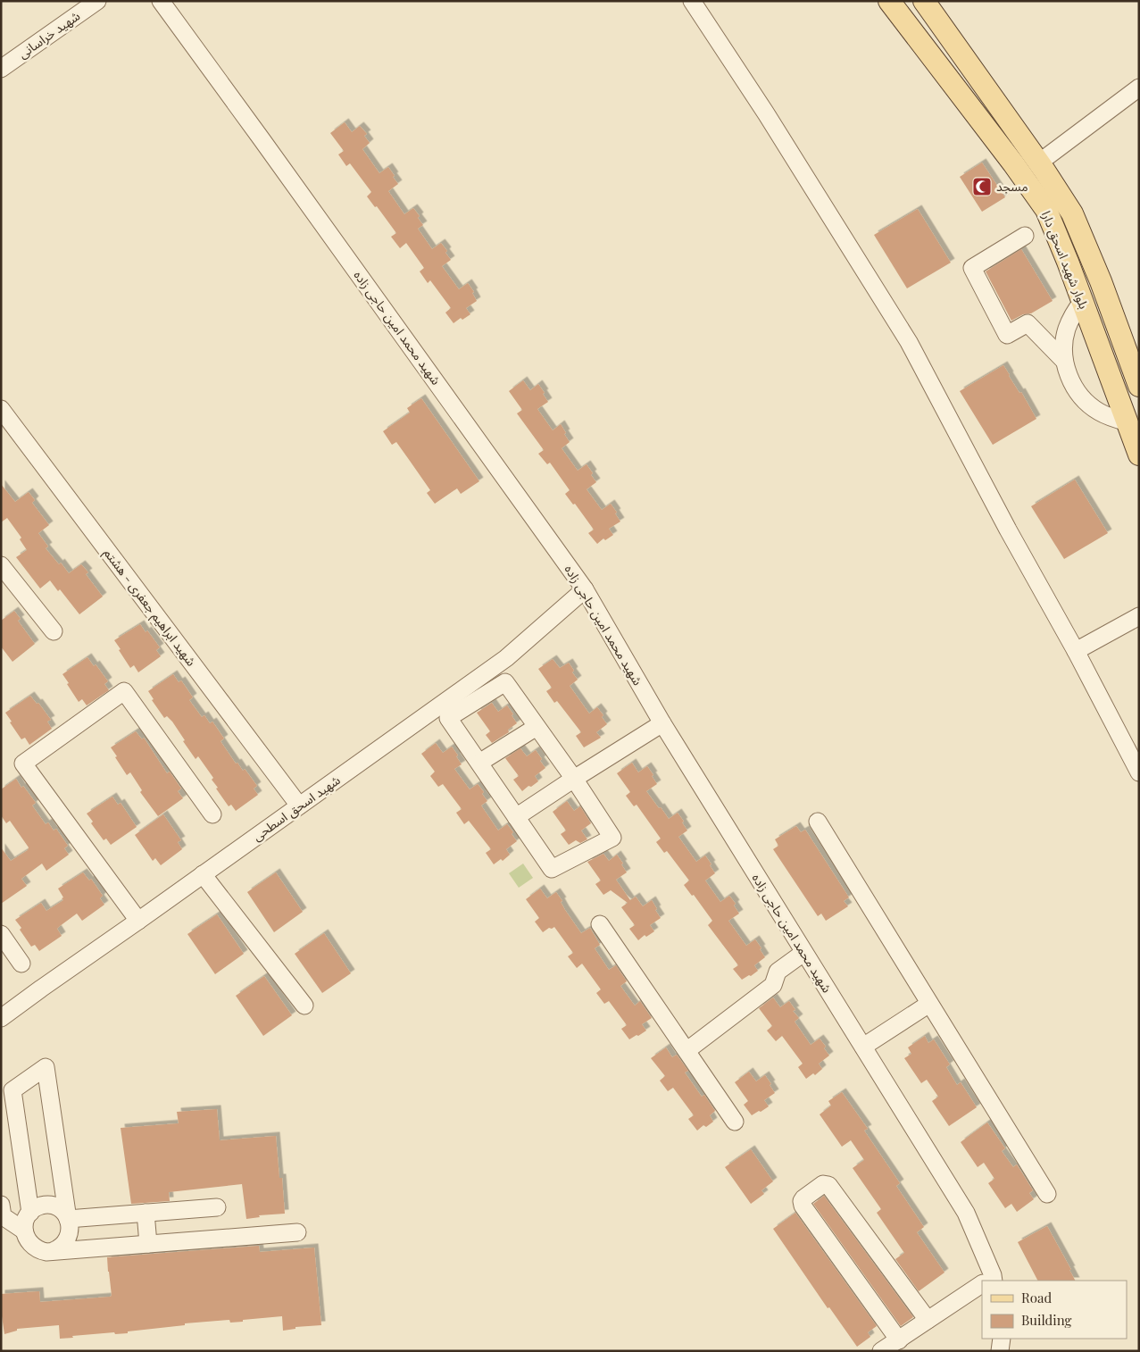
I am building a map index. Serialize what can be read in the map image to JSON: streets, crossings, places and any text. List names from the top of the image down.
{
  "streets": {
    "main road": ["بلوار شهید اسحق دارا"],
    "street": [
      "شهید خراسانی",
      "شهید محمد امین حاجی زاده",
      "شهید ابراهیم جعفری - هشتم",
      "شهید اسحق اسطحی"
    ]
  },
  "crossings": [
    ["شهید محمد امین حاجی زاده", "شهید اسحق اسطحی"],
    ["شهید ابراهیم جعفری - هشتم", "شهید اسحق اسطحی"]
  ],
  "places": {
    "mosque": ["مسجد"]
  },
  "legend": ["Road", "Building"]
}
